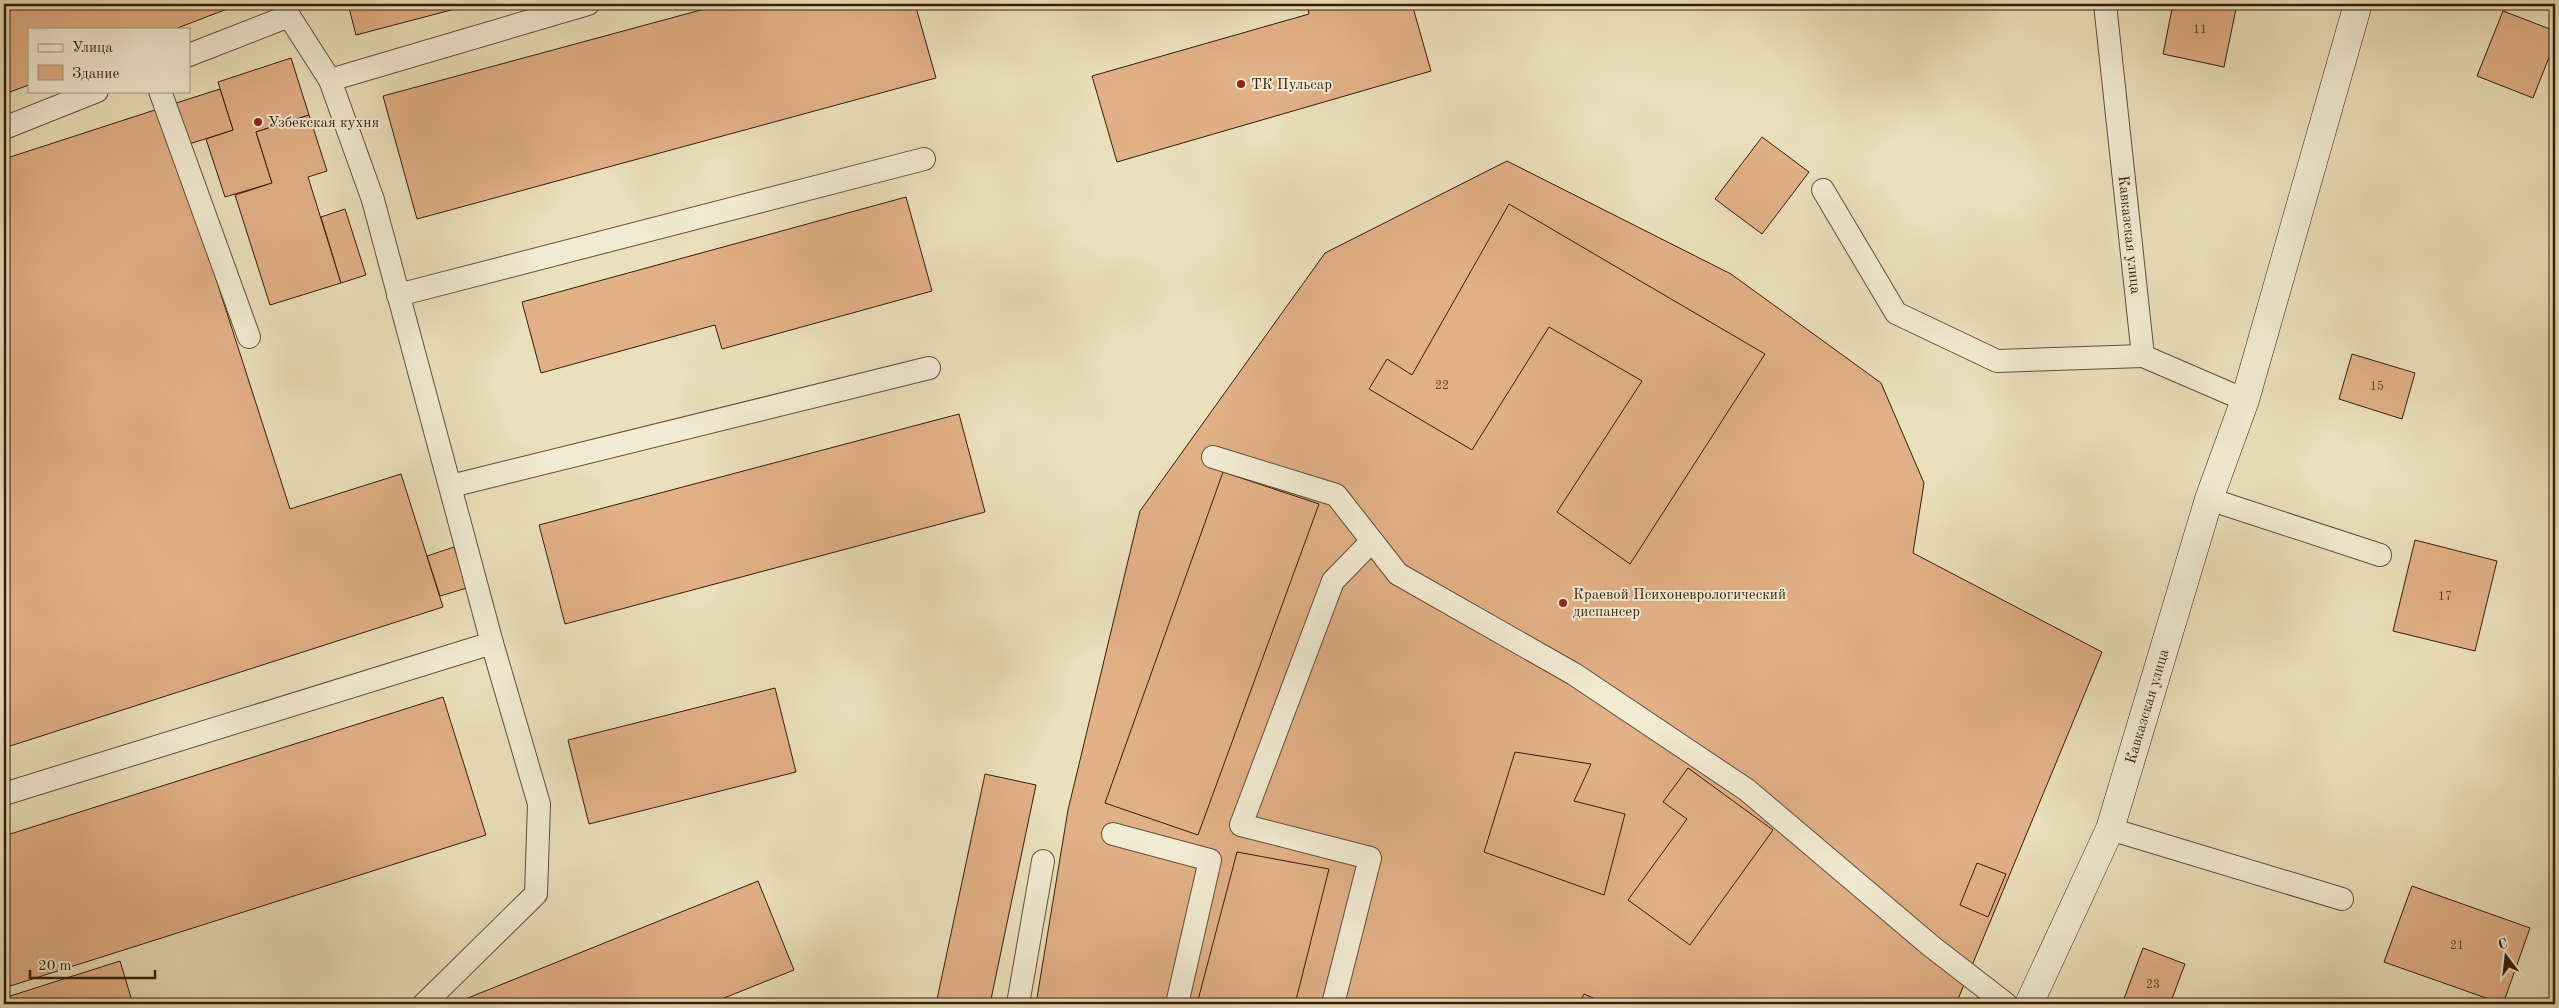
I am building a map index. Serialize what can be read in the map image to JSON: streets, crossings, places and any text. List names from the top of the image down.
{
  "streets": {
    "street": ["Кавказская улица"]
  },
  "places": ["ТК Пульсар", "Узбекская кухня", "Краевой Психоневрологический диспансер"],
  "house_numbers": [
    "11",
    "22",
    "15",
    "17",
    "21",
    "23"
  ],
  "legend": ["Улица", "Здание"],
  "scale_bar": "20 m",
  "north": "top"
}
